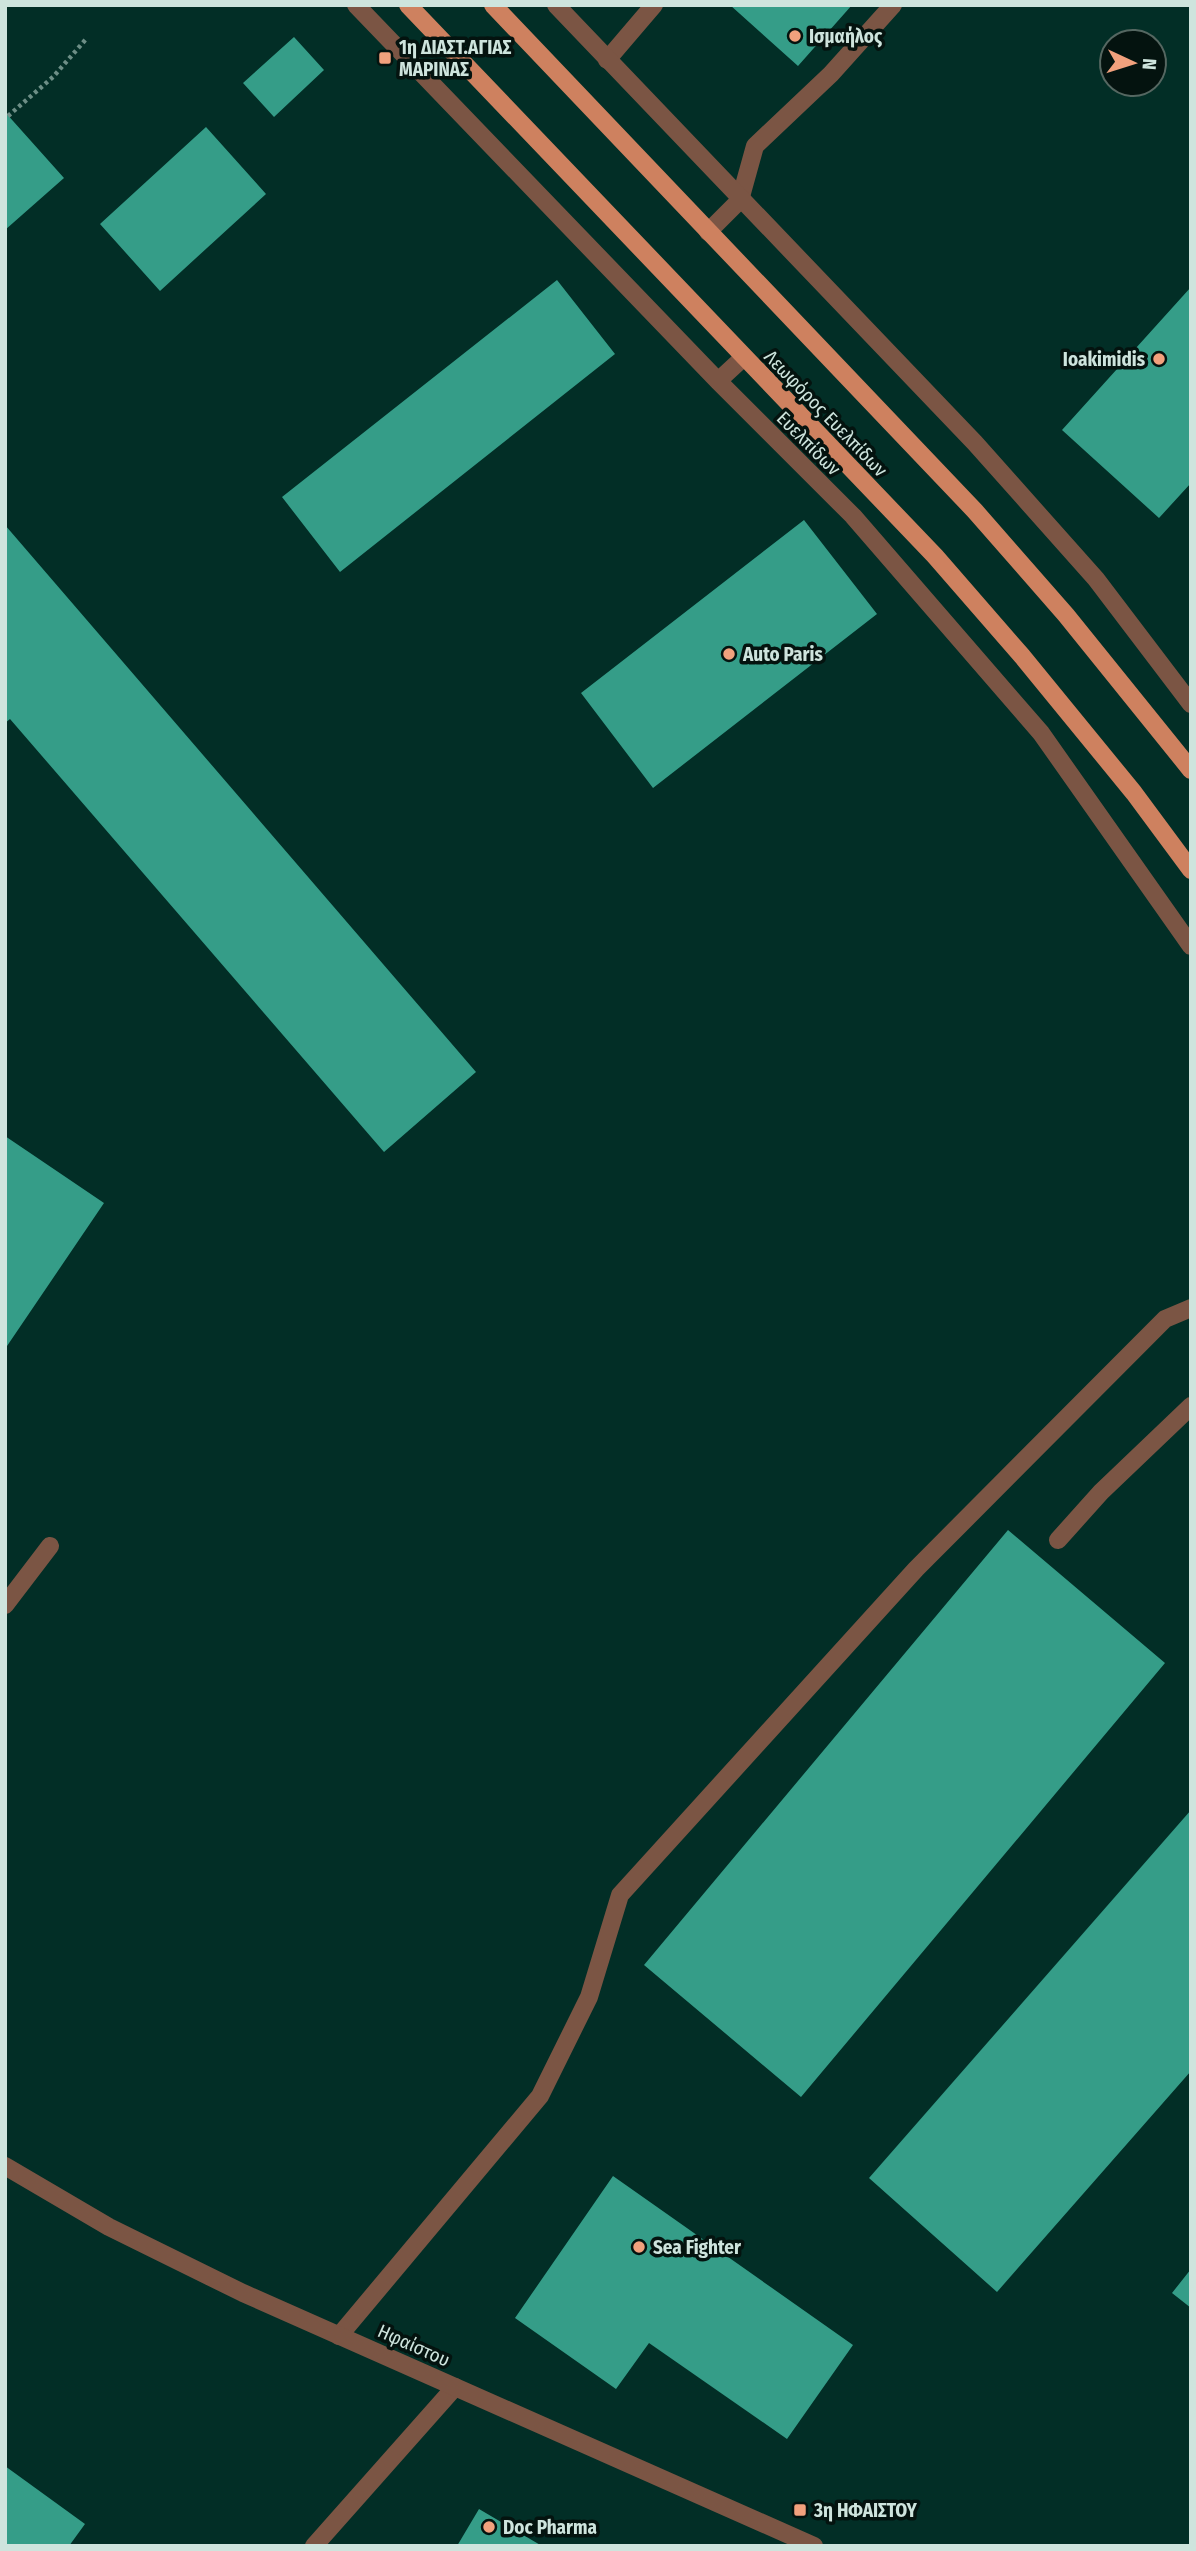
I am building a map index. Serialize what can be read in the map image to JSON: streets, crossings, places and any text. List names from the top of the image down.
{
  "streets": {
    "main road": ["Λεωφόρος Ευελπίδων"],
    "street": ["Ευελπίδων", "Ηφαίστου"]
  },
  "places": {
    "other": [
      "Ισμαήλος",
      "Ioakimidis",
      "Auto Paris",
      "Sea Fighter",
      "Doc Pharma"
    ],
    "transit": ["1η ΔΙΑΣΤ.ΑΓΙΑΣ ΜΑΡΙΝΑΣ", "3η ΗΦΑΙΣΤΟΥ"]
  },
  "north": "right"
}
